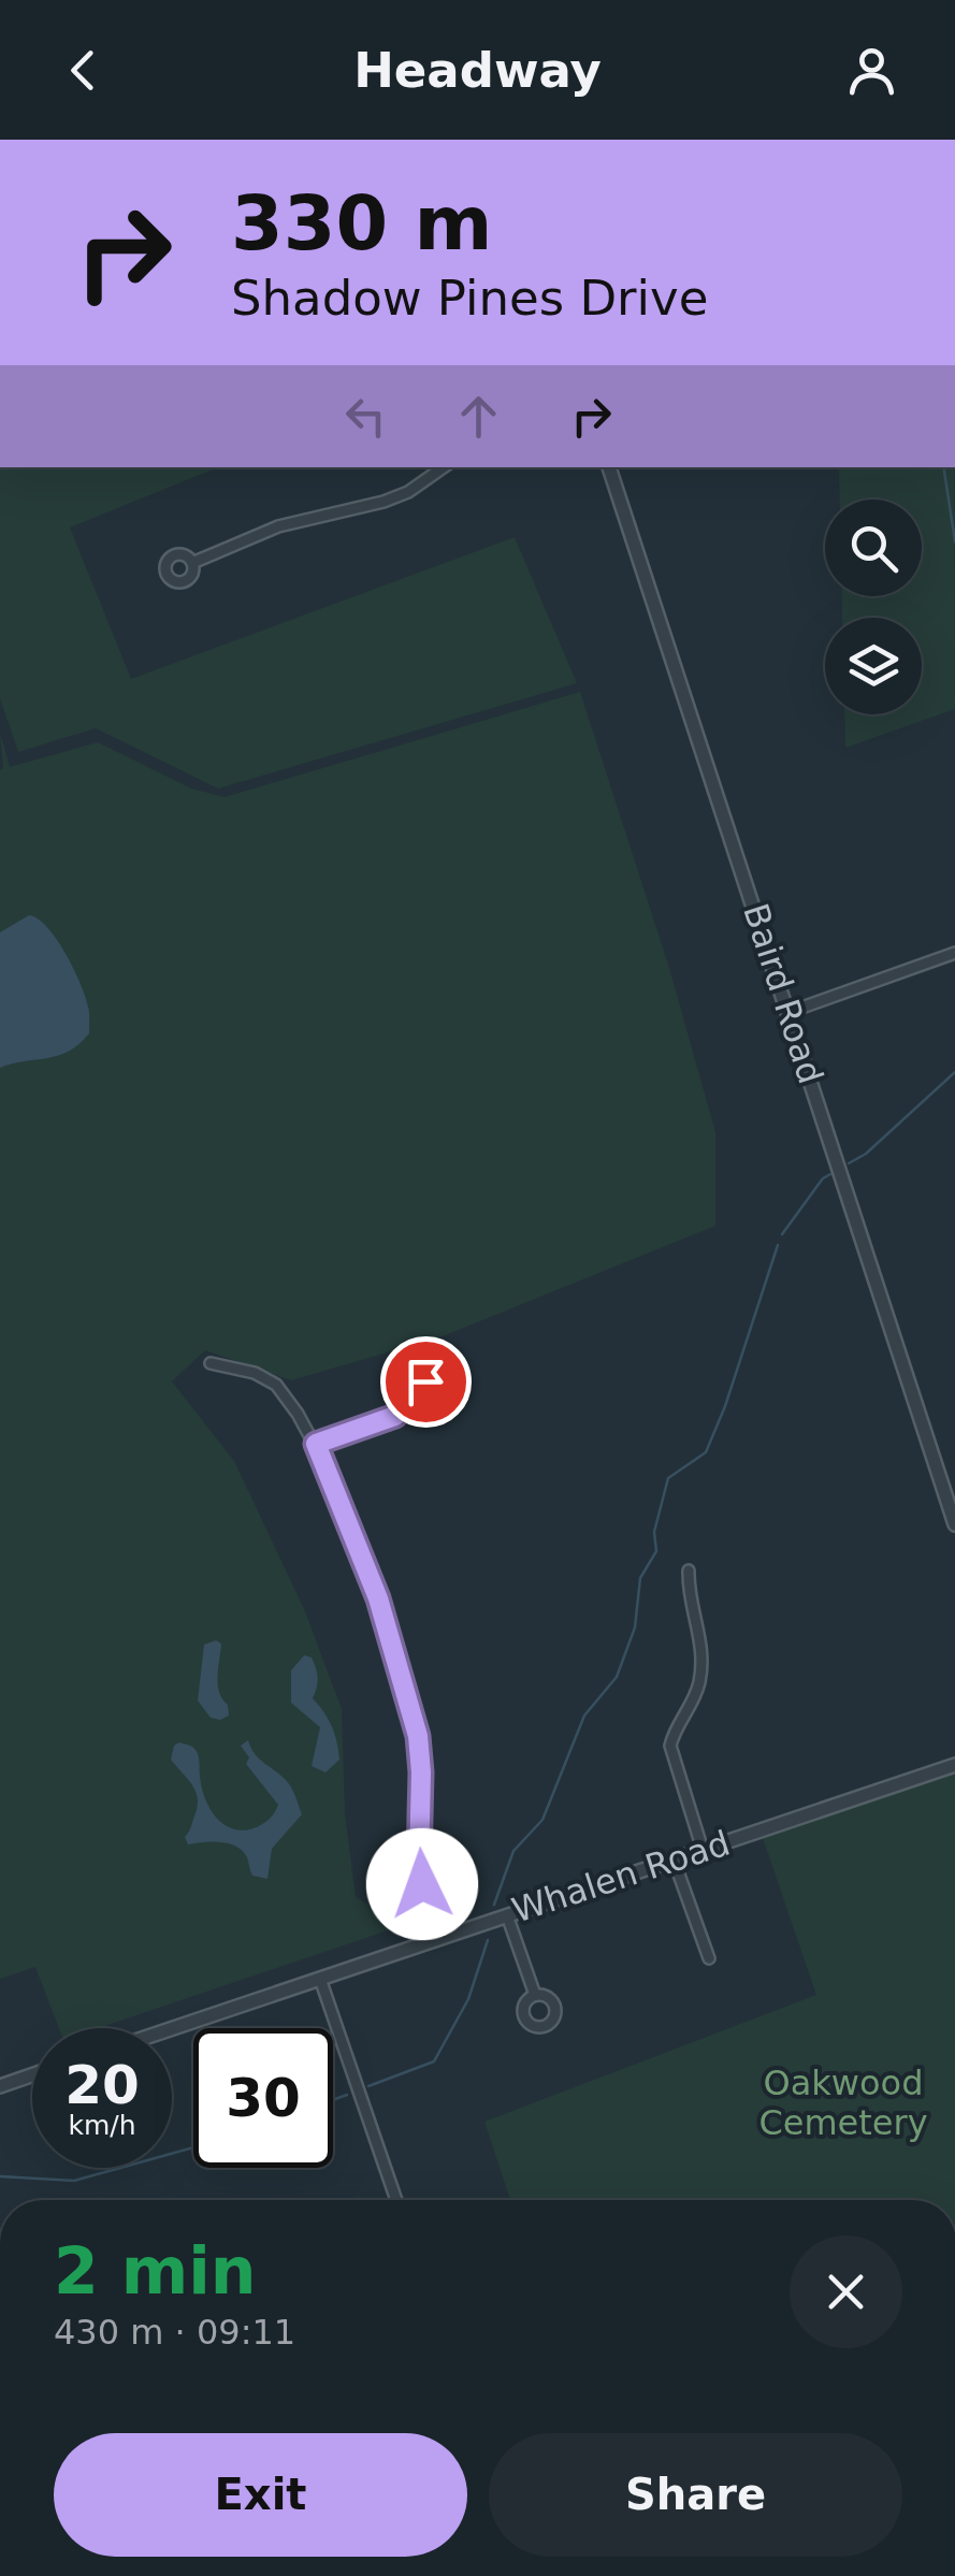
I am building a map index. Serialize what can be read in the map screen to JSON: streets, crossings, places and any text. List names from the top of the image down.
{
  "streets": {
    "street": ["Baird Road", "Whalen Road"]
  },
  "parks": ["Oakwood Cemetery"],
  "page": {
    "header": "Headway",
    "turn": ["330 m", "Shadow Pines Drive"],
    "speed": "20 km/h",
    "limit": "30",
    "heading": ["2 min", "430 m · 09:11"],
    "buttons": ["Exit", "Share"]
  }
}
